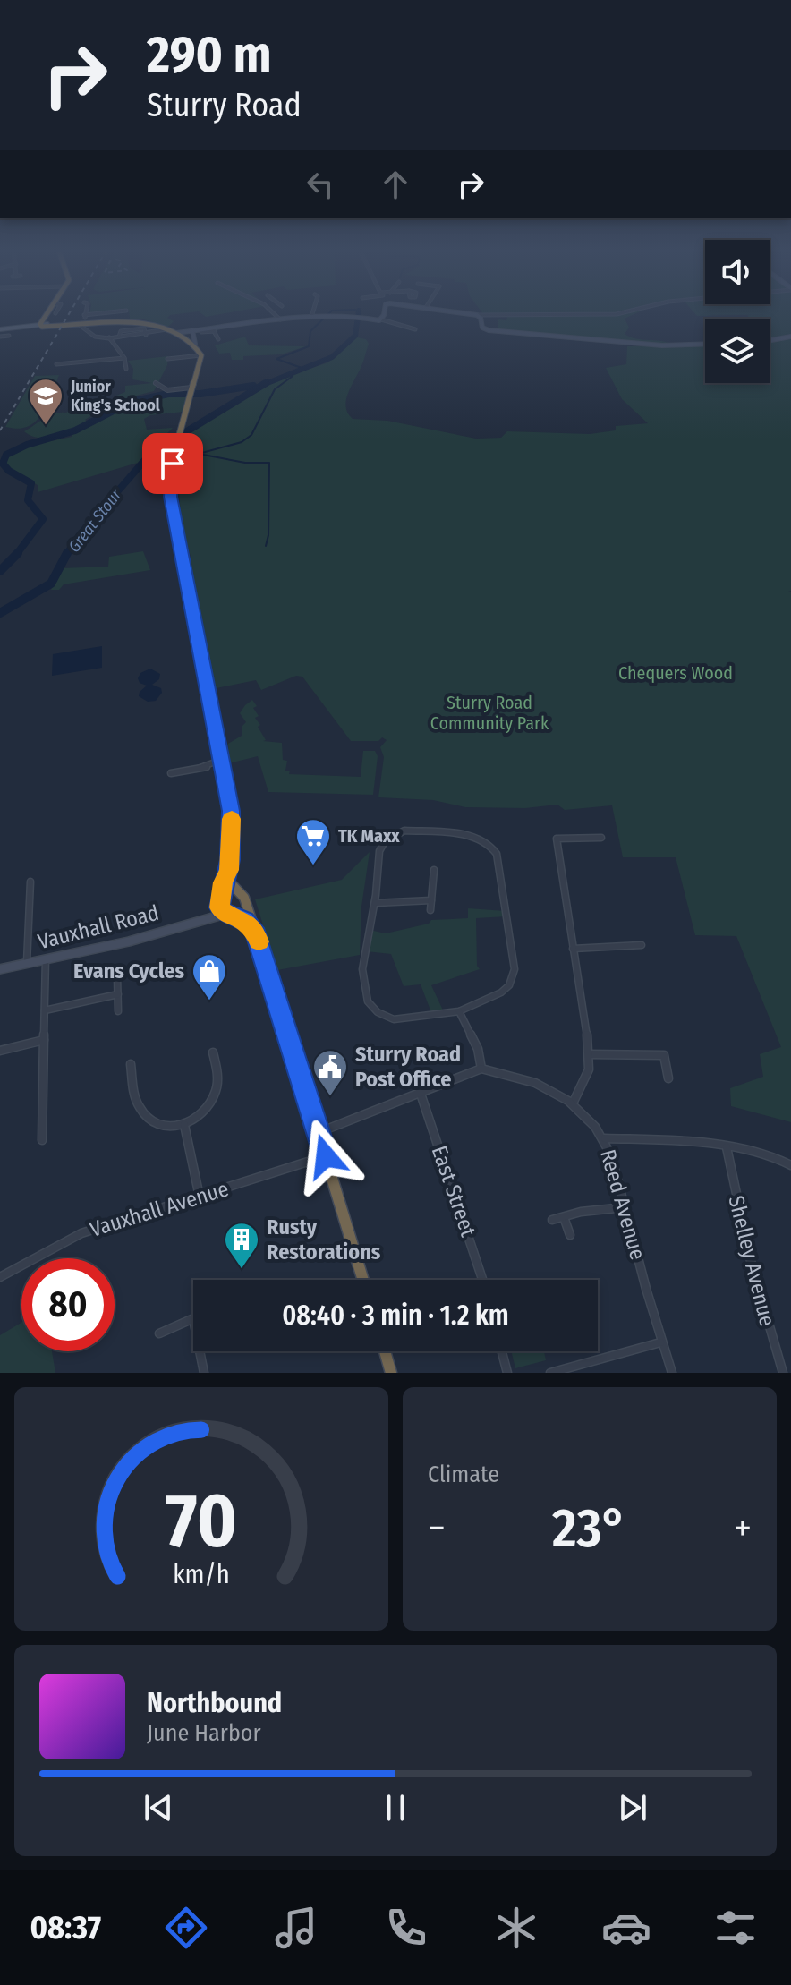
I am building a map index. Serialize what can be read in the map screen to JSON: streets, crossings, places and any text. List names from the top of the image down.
{
  "streets": {
    "street": [
      "Vauxhall Road",
      "East Street",
      "Reed Avenue",
      "Vauxhall Avenue",
      "Shelley Avenue"
    ]
  },
  "water": ["Great Stour"],
  "parks": ["Chequers Wood", "Sturry Road Community Park"],
  "places": {
    "school or university": ["Junior King's School"],
    "supermarket": ["TK Maxx"],
    "shop": ["Evans Cycles"],
    "public building": ["Sturry Road Post Office"],
    "building": ["Rusty Restorations"]
  },
  "page": {
    "turn": ["290 m", "Sturry Road"],
    "limit": "80",
    "trip": "08:40 · 3 min · 1.2 km",
    "tile": "Climate",
    "heat": ["−", "23°", "+"],
    "song": ["Northbound", "June Harbor"],
    "tabs": "08:37",
    "gauge": ["70", "km/h"]
  }
}
